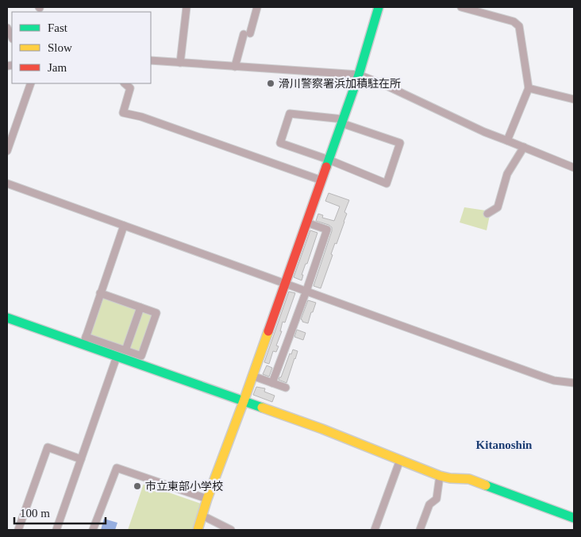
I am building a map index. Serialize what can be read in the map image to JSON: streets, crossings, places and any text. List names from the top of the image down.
{
  "districts": ["Kitanoshin"],
  "places": ["滑川警察署浜加積駐在所", "市立東部小学校"],
  "legend": ["Fast", "Slow", "Jam"],
  "scale_bar": "100 m"
}
